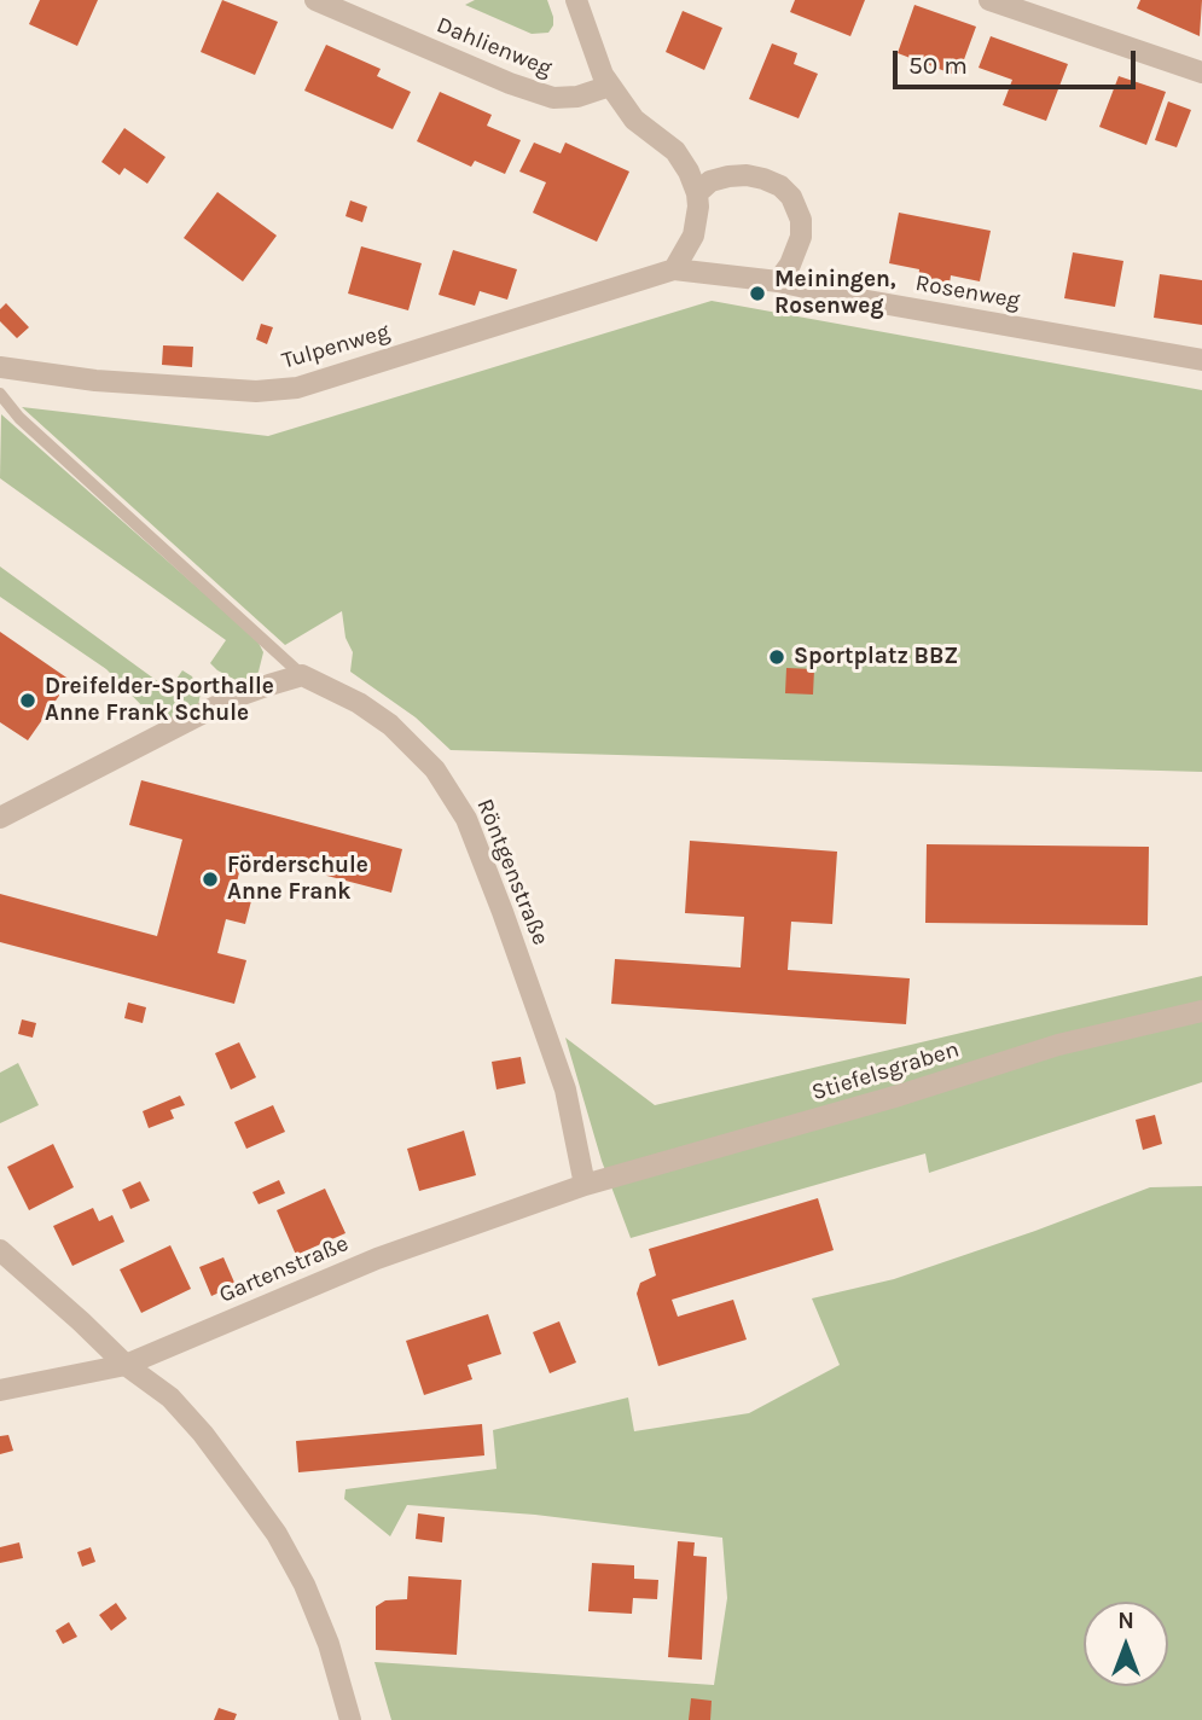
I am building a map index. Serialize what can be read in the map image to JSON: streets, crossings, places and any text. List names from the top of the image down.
{
  "streets": {
    "street": [
      "Dahlienweg",
      "Rosenweg",
      "Tulpenweg",
      "Röntgenstraße",
      "Stiefelsgraben",
      "Gartenstraße"
    ]
  },
  "crossings": [
    ["Rosenweg", "Tulpenweg"],
    ["Röntgenstraße", "Stiefelsgraben"],
    ["Röntgenstraße", "Gartenstraße"],
    ["Stiefelsgraben", "Gartenstraße"]
  ],
  "places": [
    "Meiningen, Rosenweg",
    "Sportplatz BBZ",
    "Dreifelder-Sporthalle Anne Frank Schule",
    "Förderschule Anne Frank"
  ],
  "scale_bar": "50 m",
  "north": "top"
}
